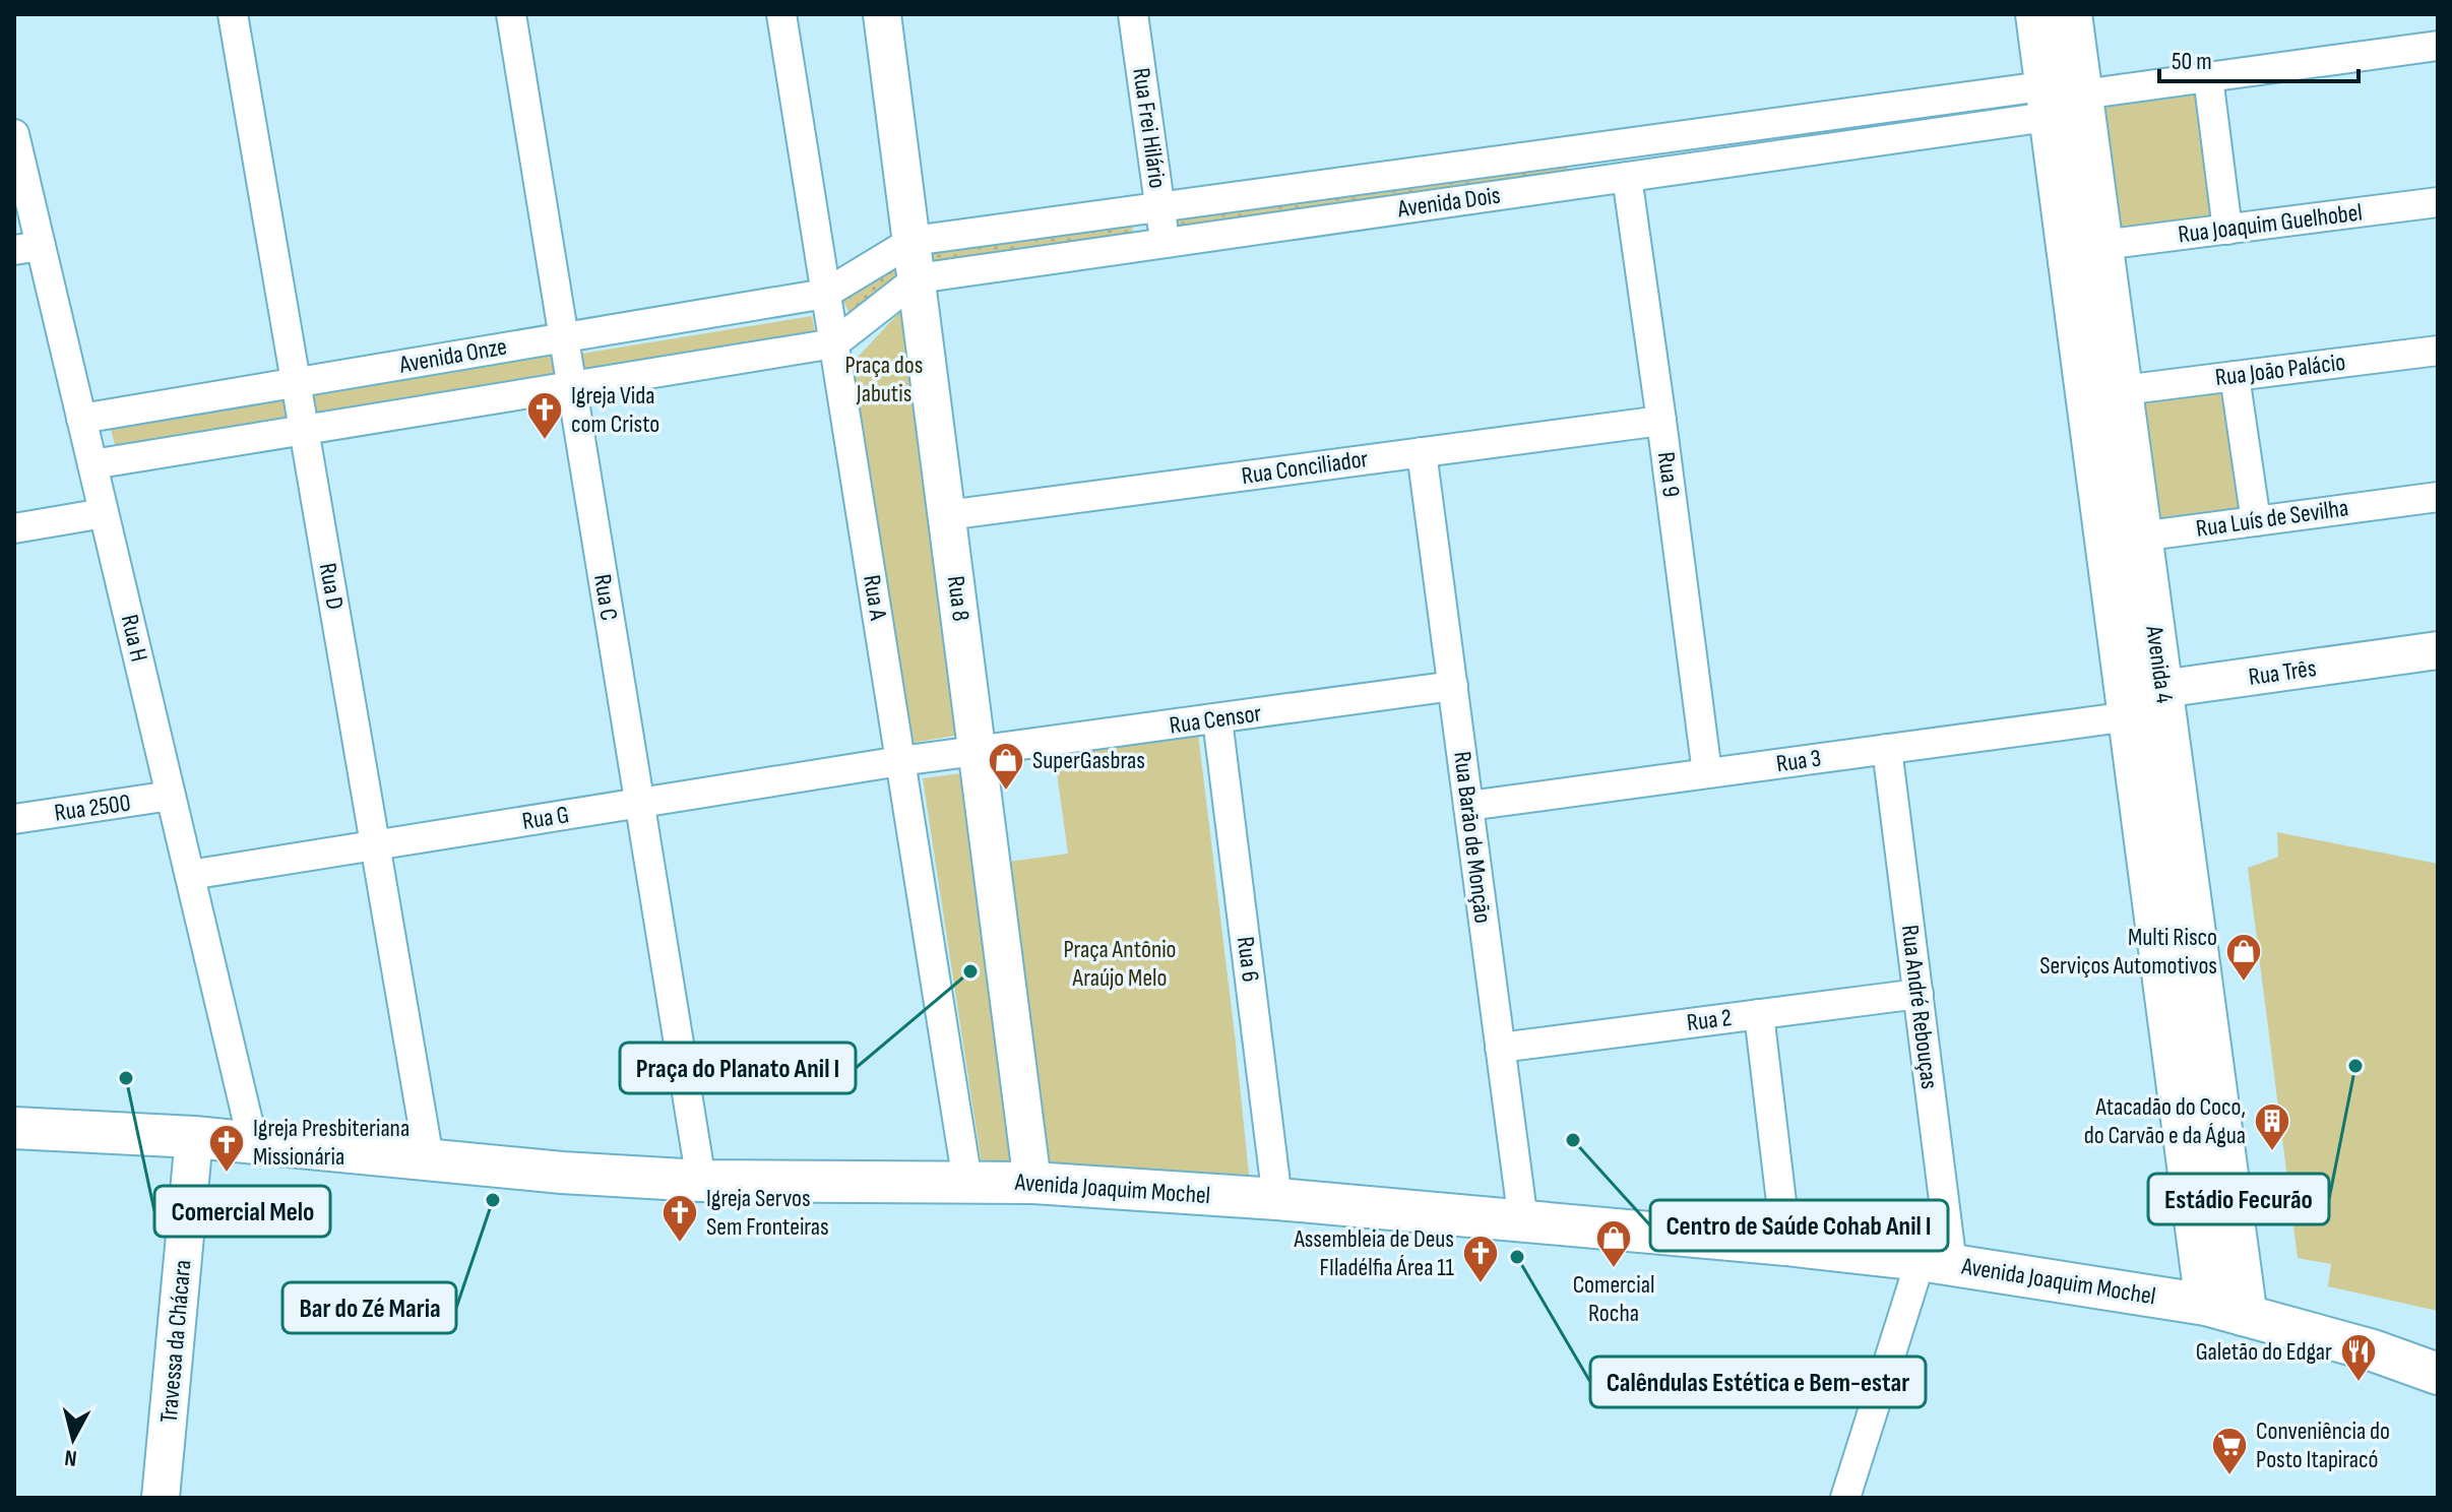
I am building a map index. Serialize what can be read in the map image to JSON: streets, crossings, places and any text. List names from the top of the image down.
{
  "streets": {
    "main road": ["Avenida 4", "Avenida Joaquim Mochel"],
    "street": [
      "Rua Frei Hilário",
      "Avenida Dois",
      "Rua Joaquim Guelhobel",
      "Avenida Onze",
      "Rua João Palácio",
      "Rua Conciliador",
      "Rua 9",
      "Rua Luís de Sevilha",
      "Rua D",
      "Rua C",
      "Rua A",
      "Rua 8",
      "Rua H",
      "Rua Três",
      "Rua Censor",
      "Rua 3",
      "Rua 2500",
      "Rua G",
      "Rua Barão de Monção",
      "Rua 6",
      "Rua André Rebouças",
      "Rua 2",
      "Travessa da Chácara"
    ]
  },
  "crossings": [
    ["Rua Frei Hilário", "Avenida Dois"],
    ["Avenida Dois", "Avenida Onze"],
    ["Avenida Dois", "Rua 9"],
    ["Avenida Dois", "Rua A"],
    ["Avenida Dois", "Rua 8"],
    ["Avenida Dois", "Avenida 4"],
    ["Rua Joaquim Guelhobel", "Avenida 4"],
    ["Avenida Onze", "Rua D"],
    ["Avenida Onze", "Rua C"],
    ["Avenida Onze", "Rua A"],
    ["Avenida Onze", "Rua H"],
    ["Rua João Palácio", "Avenida 4"],
    ["Rua Conciliador", "Rua 9"],
    ["Rua Conciliador", "Rua 8"],
    ["Rua Conciliador", "Rua Barão de Monção"],
    ["Rua 9", "Rua 3"],
    ["Rua Luís de Sevilha", "Avenida 4"],
    ["Rua D", "Rua G"],
    ["Rua D", "Avenida Joaquim Mochel"],
    ["Rua C", "Rua G"],
    ["Rua C", "Avenida Joaquim Mochel"],
    ["Rua A", "Rua Censor"],
    ["Rua A", "Rua G"],
    ["Rua A", "Avenida Joaquim Mochel"],
    ["Rua 8", "Rua Censor"],
    ["Rua 8", "Avenida Joaquim Mochel"],
    ["Rua H", "Rua 2500"],
    ["Rua H", "Rua G"],
    ["Rua H", "Avenida Joaquim Mochel"],
    ["Avenida 4", "Rua Três"],
    ["Avenida 4", "Rua 3"],
    ["Avenida 4", "Avenida Joaquim Mochel"],
    ["Rua Três", "Rua 3"],
    ["Rua Censor", "Rua G"],
    ["Rua Censor", "Rua Barão de Monção"],
    ["Rua Censor", "Rua 6"],
    ["Rua 3", "Rua Barão de Monção"],
    ["Rua 3", "Rua André Rebouças"],
    ["Rua Barão de Monção", "Rua 2"],
    ["Rua Barão de Monção", "Avenida Joaquim Mochel"],
    ["Rua 6", "Avenida Joaquim Mochel"],
    ["Rua André Rebouças", "Rua 2"],
    ["Rua André Rebouças", "Avenida Joaquim Mochel"],
    ["Avenida Joaquim Mochel", "Travessa da Chácara"]
  ],
  "parks": ["Praça dos Jabutis", "Praça Antônio Araújo Melo"],
  "places": {
    "church": [
      "Igreja Vida com Cristo",
      "Igreja Presbiteriana Missionária",
      "Igreja Servos Sem Fronteiras",
      "Assembleia de Deus FIladélfia Área 11"
    ],
    "shop": ["SuperGasbras", "Multi Risco Serviços Automotivos", "Comercial Rocha"],
    "other": [
      "Praça do Planato Anil I",
      "Estádio Fecurão",
      "Comercial Melo",
      "Centro de Saúde Cohab Anil I",
      "Bar do Zé Maria",
      "Calêndulas Estética e Bem-estar"
    ],
    "building": ["Atacadão do Coco, do Carvão e da Água"],
    "restaurant": ["Galetão do Edgar"],
    "supermarket": ["Conveniência do Posto Itapiracó"]
  },
  "scale_bar": "50 m",
  "north": "bottom"
}
